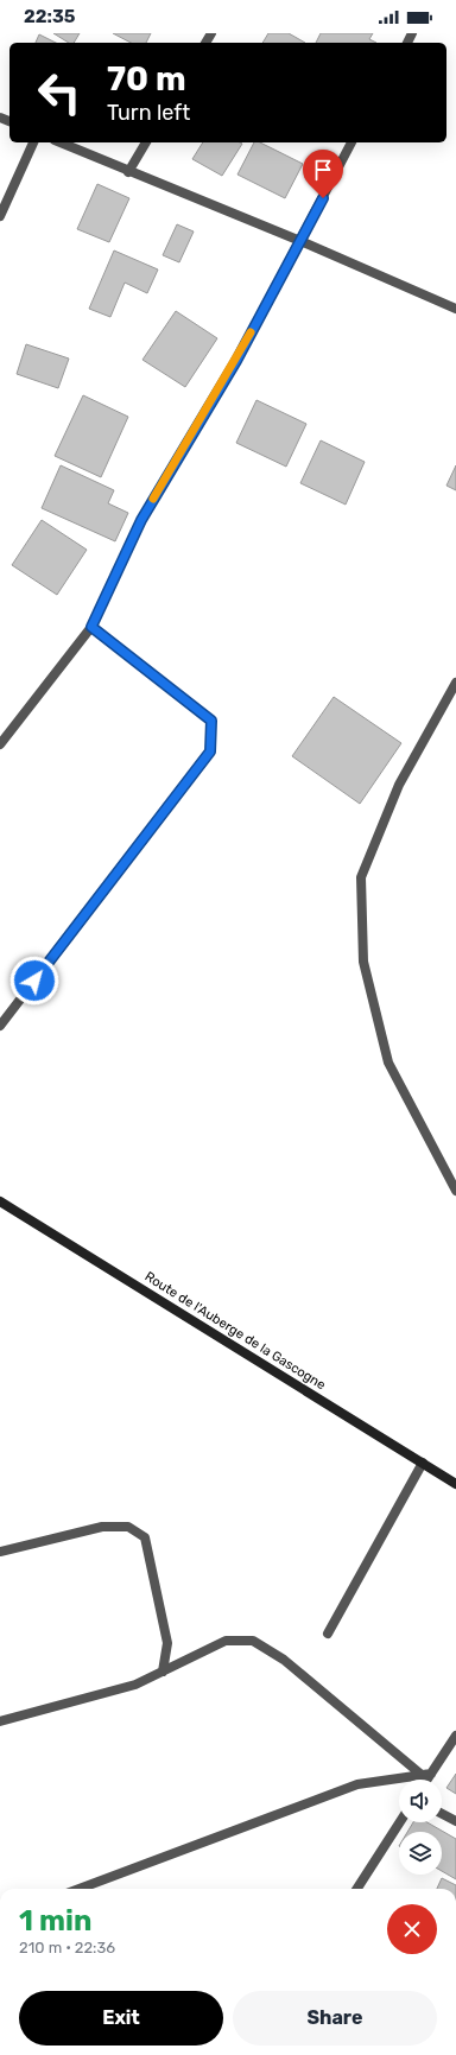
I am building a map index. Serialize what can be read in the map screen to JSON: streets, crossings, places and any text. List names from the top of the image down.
{
  "streets": {
    "street": ["Route de l'Auberge de la Gascogne"]
  },
  "page": {
    "status": "22:35",
    "turn": ["70 m", "Turn left"],
    "heading": ["1 min", "210 m · 22:36"],
    "buttons": ["Exit", "Share"]
  }
}
